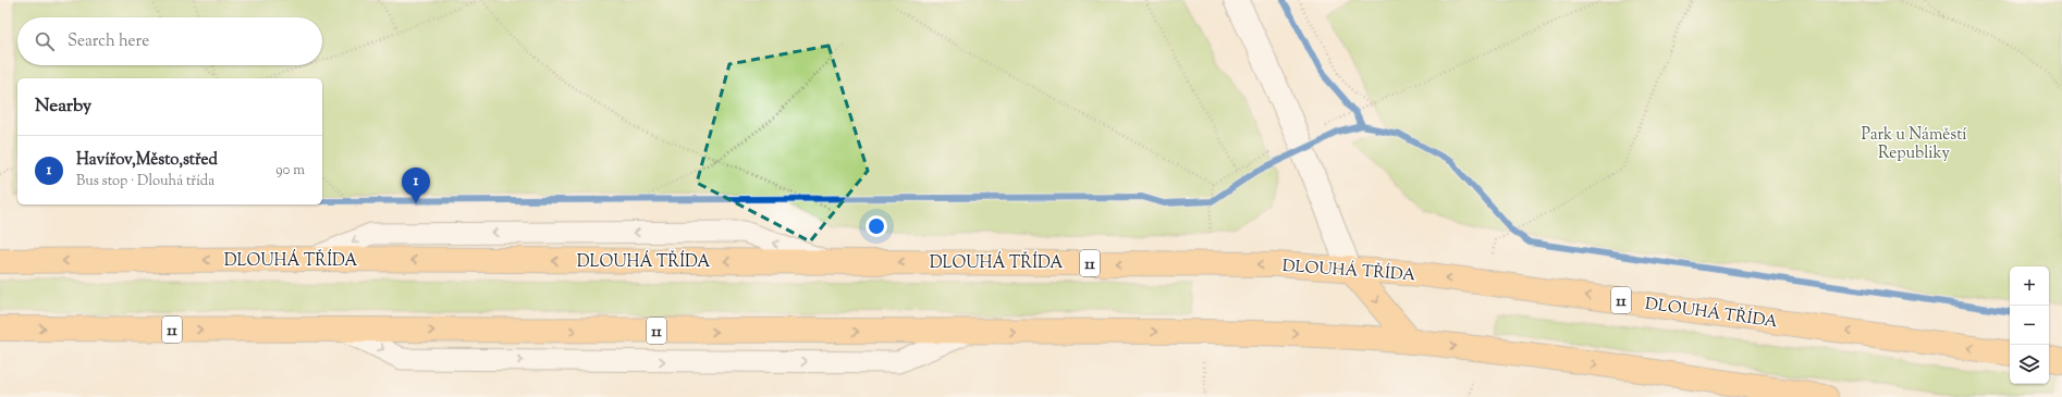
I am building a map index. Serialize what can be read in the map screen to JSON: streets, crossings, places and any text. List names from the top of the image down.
{
  "streets": {
    "main road": ["DLOUHÁ TŘÍDA", "11"]
  },
  "parks": ["Park u Náměstí Republiky"],
  "page": {
    "search": "Search here",
    "heading": "Nearby",
    "list": [
      {
        "mark": "1",
        "name": "Havířov,Město,střed",
        "note": "Bus stop · Dlouhá třída",
        "value": "90 m"
      }
    ],
    "pins": "1",
    "map_buttons": ["+", "−"]
  }
}
